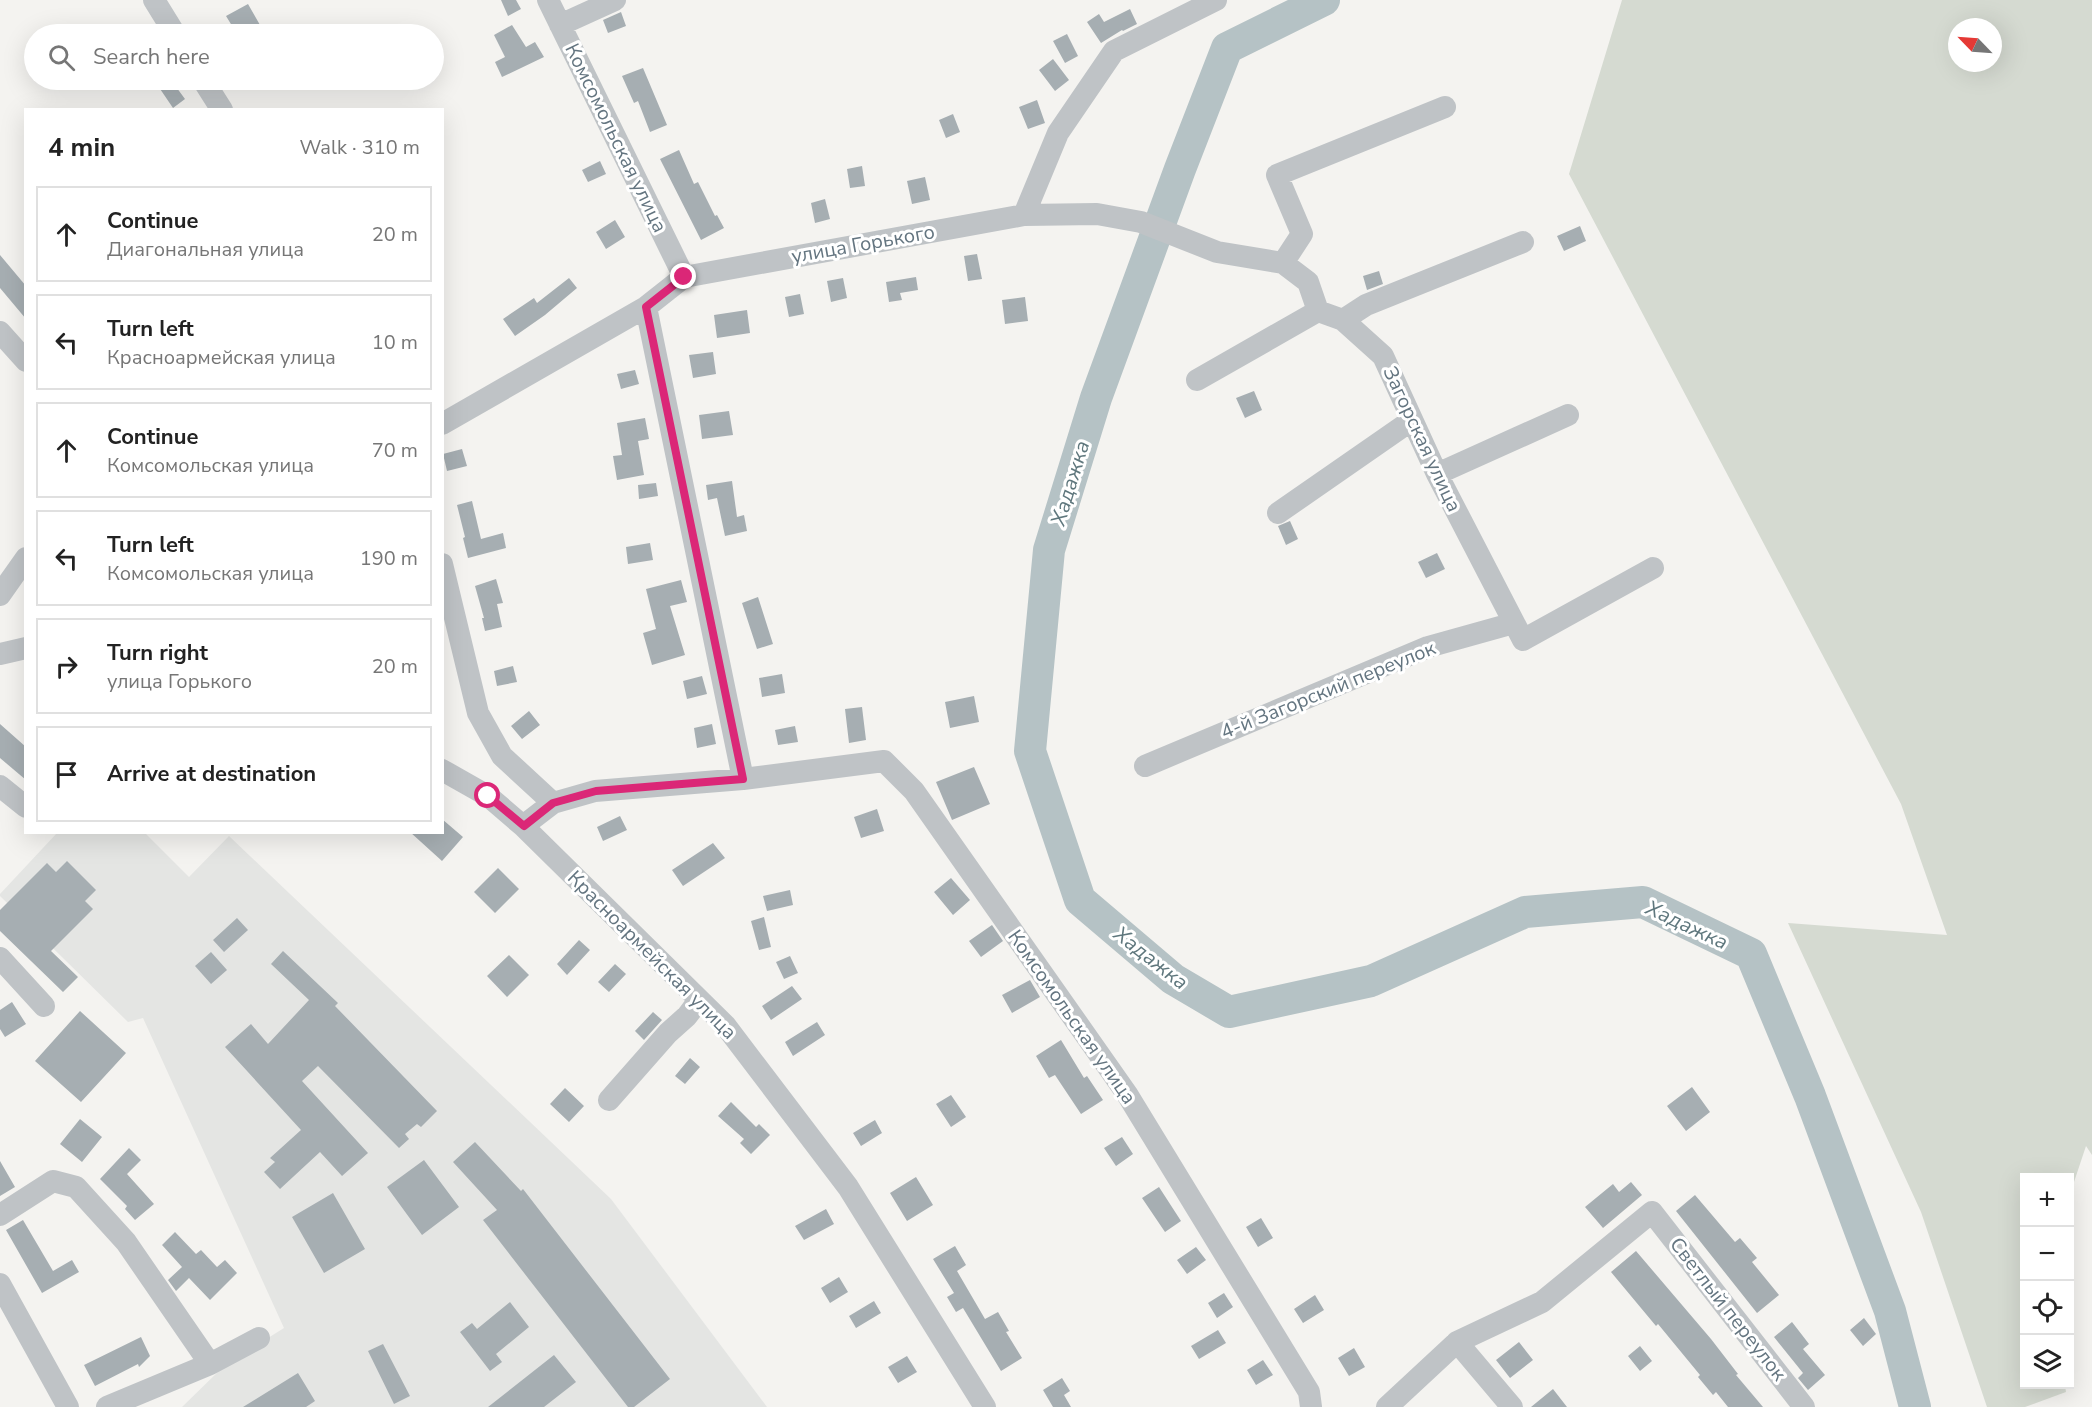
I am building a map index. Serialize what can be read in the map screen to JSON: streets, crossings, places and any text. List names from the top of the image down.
{
  "streets": {
    "street": [
      "Комсомольская улица",
      "улица Горького",
      "Загорская улица",
      "4-й Загорский переулок",
      "Красноармейская улица",
      "Светлый переулок"
    ]
  },
  "crossings": [
    ["Комсомольская улица", "улица Горького"],
    ["Загорская улица", "4-й Загорский переулок"]
  ],
  "water": ["Хадажка"],
  "north": "top left",
  "page": {
    "search": "Search here",
    "heading": ["4 min", "Walk · 310 m"],
    "list": [
      ["Continue", "Диагональная улица", "20 m"],
      ["Turn left", "Красноармейская улица", "10 m"],
      ["Continue", "Комсомольская улица", "70 m"],
      ["Turn left", "Комсомольская улица", "190 m"],
      ["Turn right", "улица Горького", "20 m"],
      "Arrive at destination"
    ],
    "map_buttons": ["+", "−"]
  }
}
